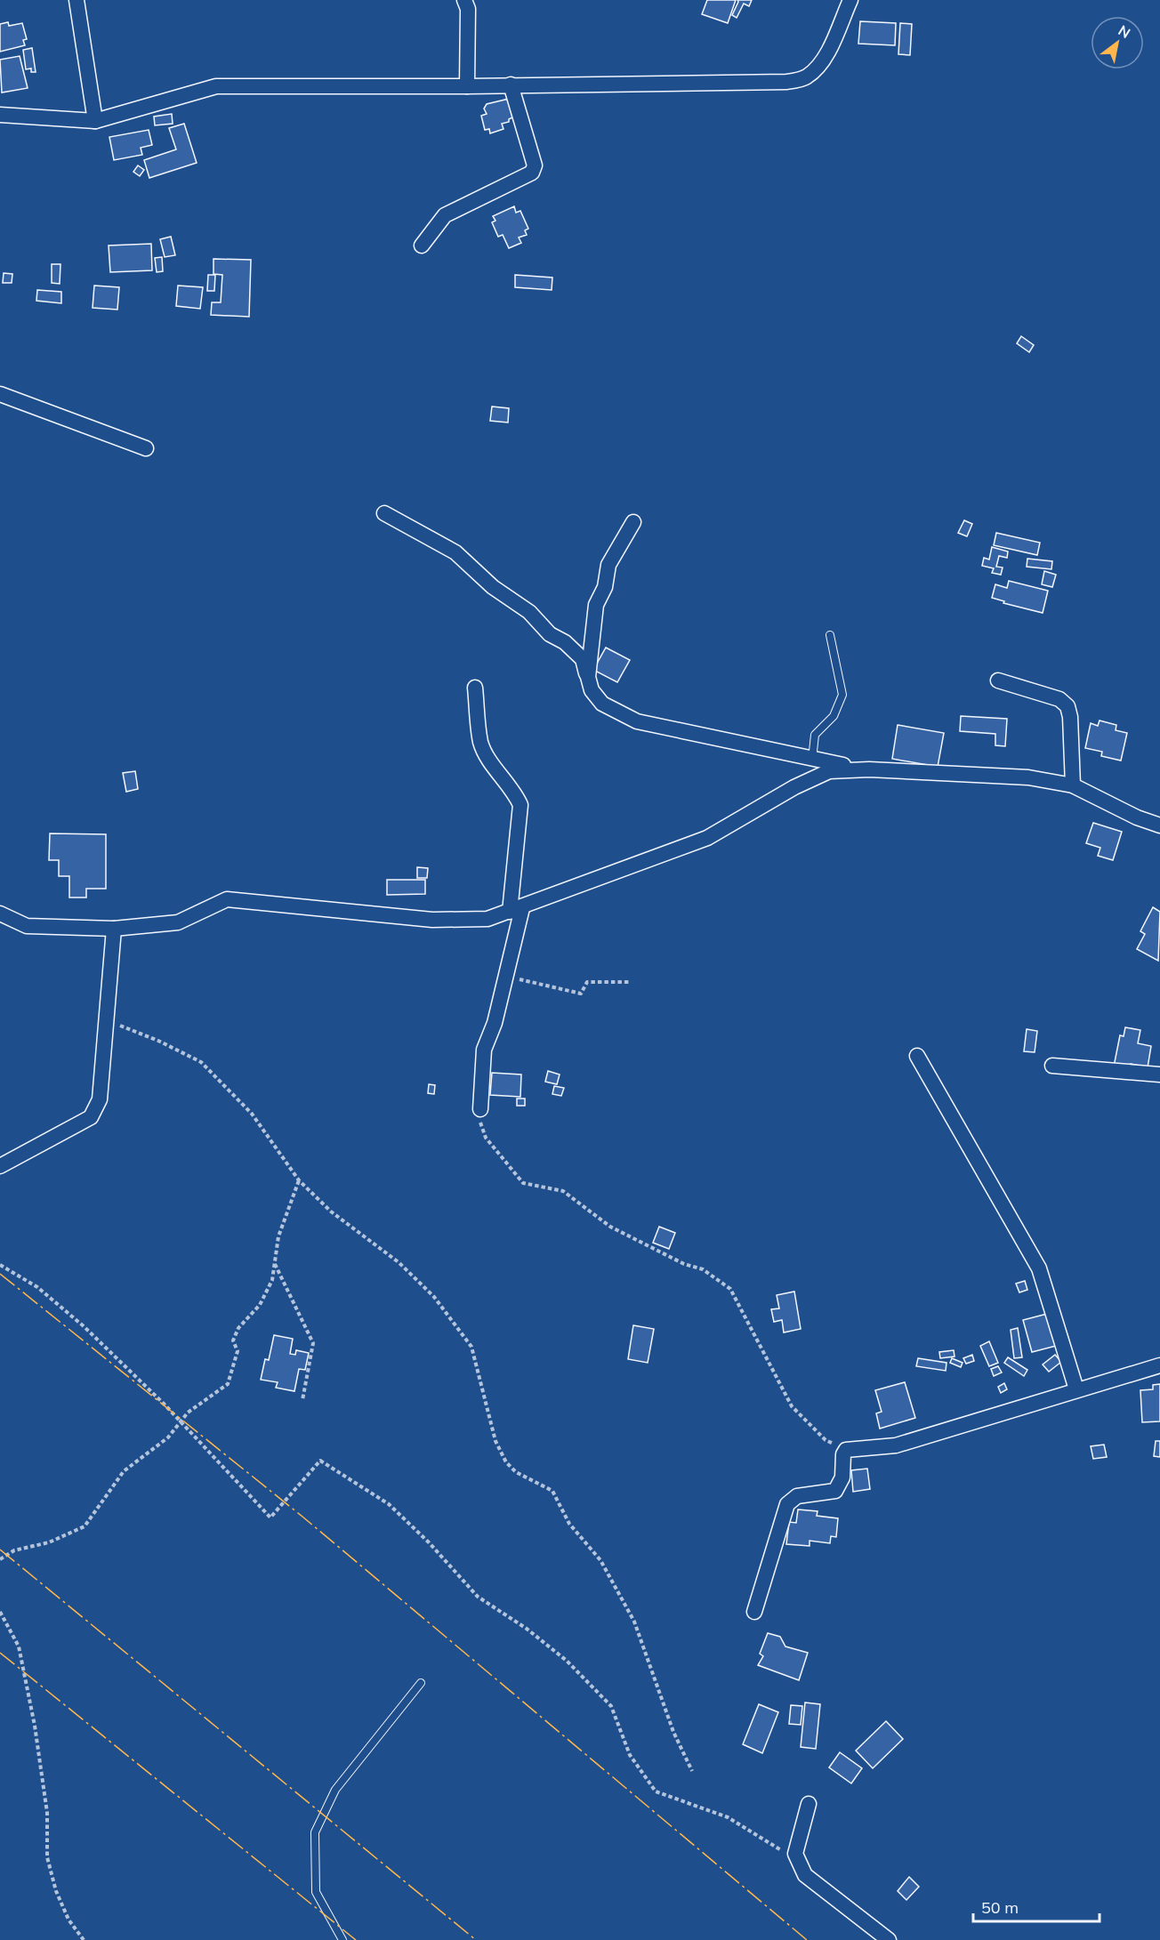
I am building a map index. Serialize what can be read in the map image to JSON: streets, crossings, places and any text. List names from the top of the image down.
{
  "scale_bar": "50 m",
  "north": "top right"
}
